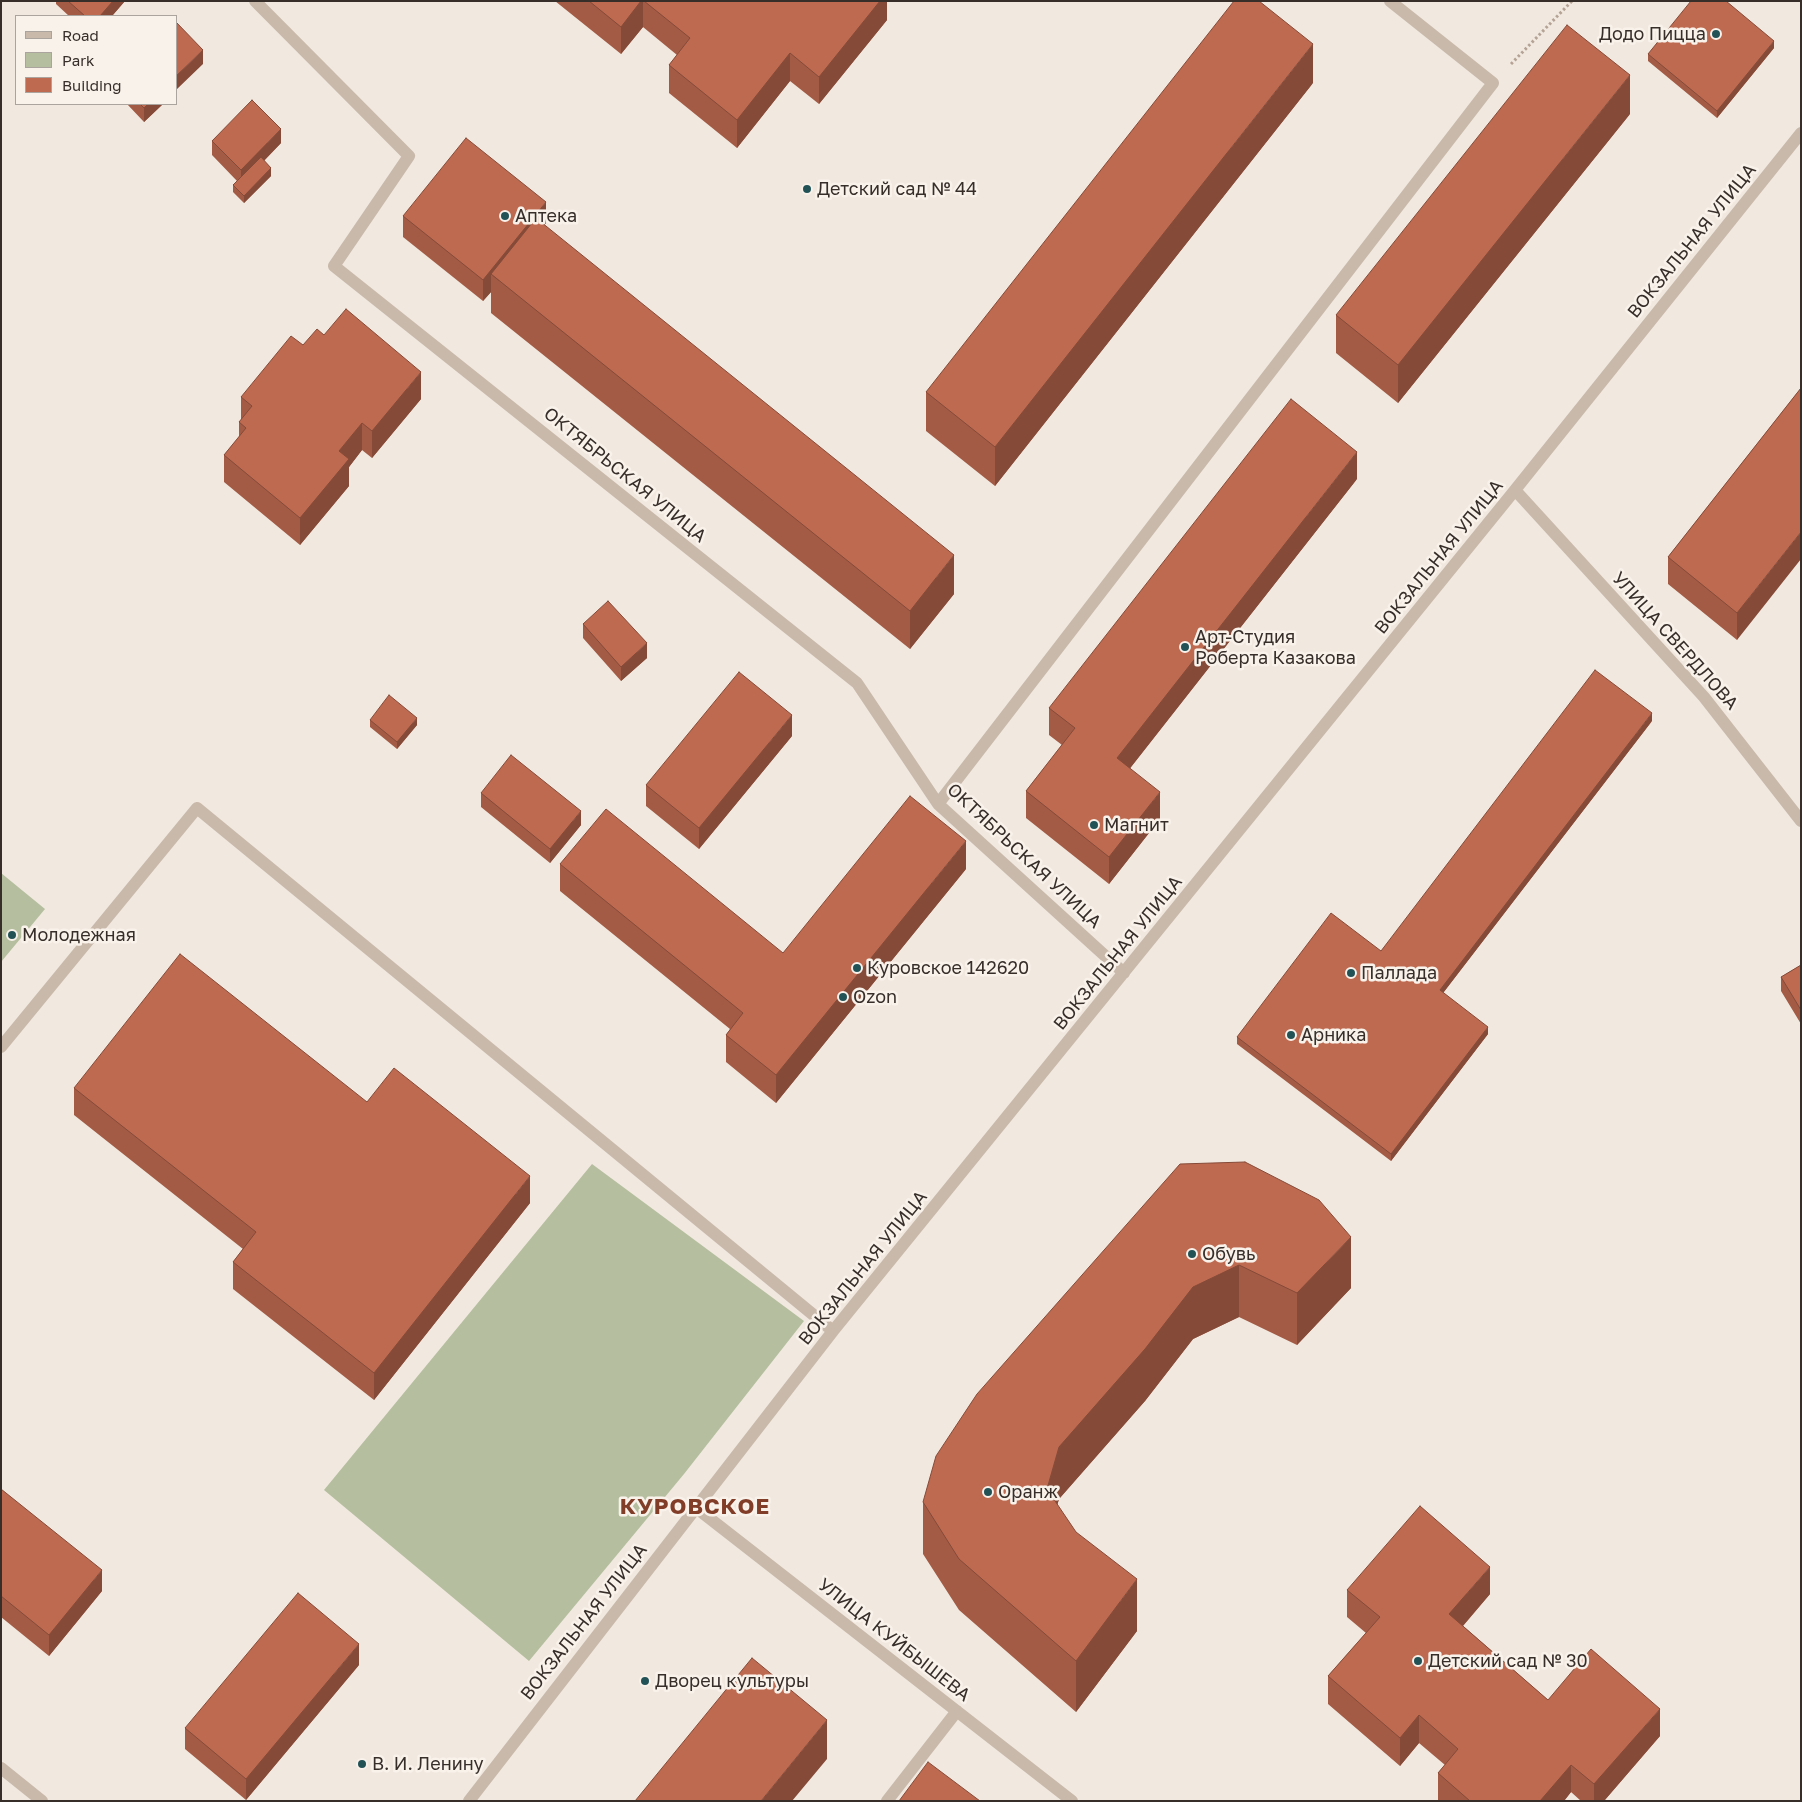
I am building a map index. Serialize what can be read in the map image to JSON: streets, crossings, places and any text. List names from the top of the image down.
{
  "streets": {
    "street": [
      "ВОКЗАЛЬНАЯ УЛИЦА",
      "ОКТЯБРЬСКАЯ УЛИЦА",
      "УЛИЦА СВЕРДЛОВА",
      "УЛИЦА КУЙБЫШЕВА"
    ]
  },
  "crossings": [
    ["ВОКЗАЛЬНАЯ УЛИЦА", "ОКТЯБРЬСКАЯ УЛИЦА"],
    ["ВОКЗАЛЬНАЯ УЛИЦА", "УЛИЦА СВЕРДЛОВА"],
    ["ВОКЗАЛЬНАЯ УЛИЦА", "УЛИЦА КУЙБЫШЕВА"]
  ],
  "districts": ["КУРОВСКОЕ"],
  "places": [
    "Додо Пицца",
    "Детский сад № 44",
    "Аптека",
    "Арт-Студия Роберта Казакова",
    "Магнит",
    "Молодежная",
    "Куровское 142620",
    "Паллада",
    "Ozon",
    "Арника",
    "Обувь",
    "Оранж",
    "Детский сад № 30",
    "Дворец культуры",
    "В. И. Ленину"
  ],
  "legend": ["Road", "Park", "Building"]
}
